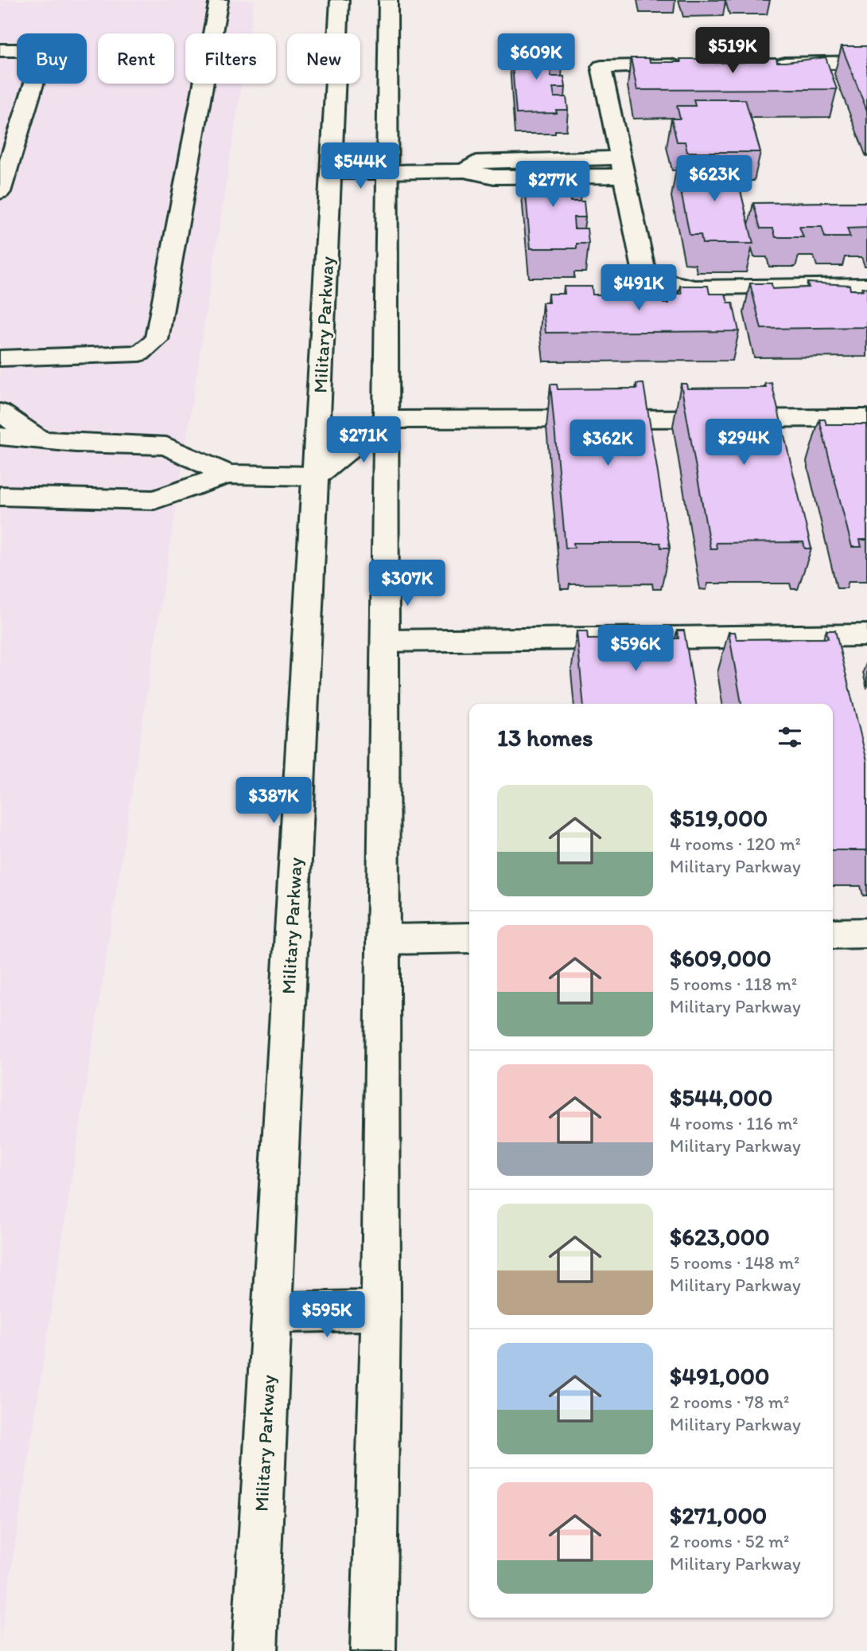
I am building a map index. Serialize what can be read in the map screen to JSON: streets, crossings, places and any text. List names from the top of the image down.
{
  "streets": {
    "main road": ["Military Parkway"]
  },
  "page": {
    "price": [
      "$519K",
      "$609K",
      "$544K",
      "$623K",
      "$277K",
      "$491K",
      "$271K",
      "$294K",
      "$362K",
      "$307K",
      "$596K",
      "$387K",
      "$595K"
    ],
    "chip": [
      "Buy",
      "Rent",
      "Filters",
      "New"
    ],
    "heading": "13 homes",
    "list": [
      {
        "name": "$519,000",
        "note": "4 rooms · 120 m² · Military Parkway"
      },
      {
        "name": "$609,000",
        "note": "5 rooms · 118 m² · Military Parkway"
      },
      {
        "name": "$544,000",
        "note": "4 rooms · 116 m² · Military Parkway"
      },
      {
        "name": "$623,000",
        "note": "5 rooms · 148 m² · Military Parkway"
      },
      {
        "name": "$491,000",
        "note": "2 rooms · 78 m² · Military Parkway"
      },
      {
        "name": "$271,000",
        "note": "2 rooms · 52 m² · Military Parkway"
      }
    ]
  }
}
